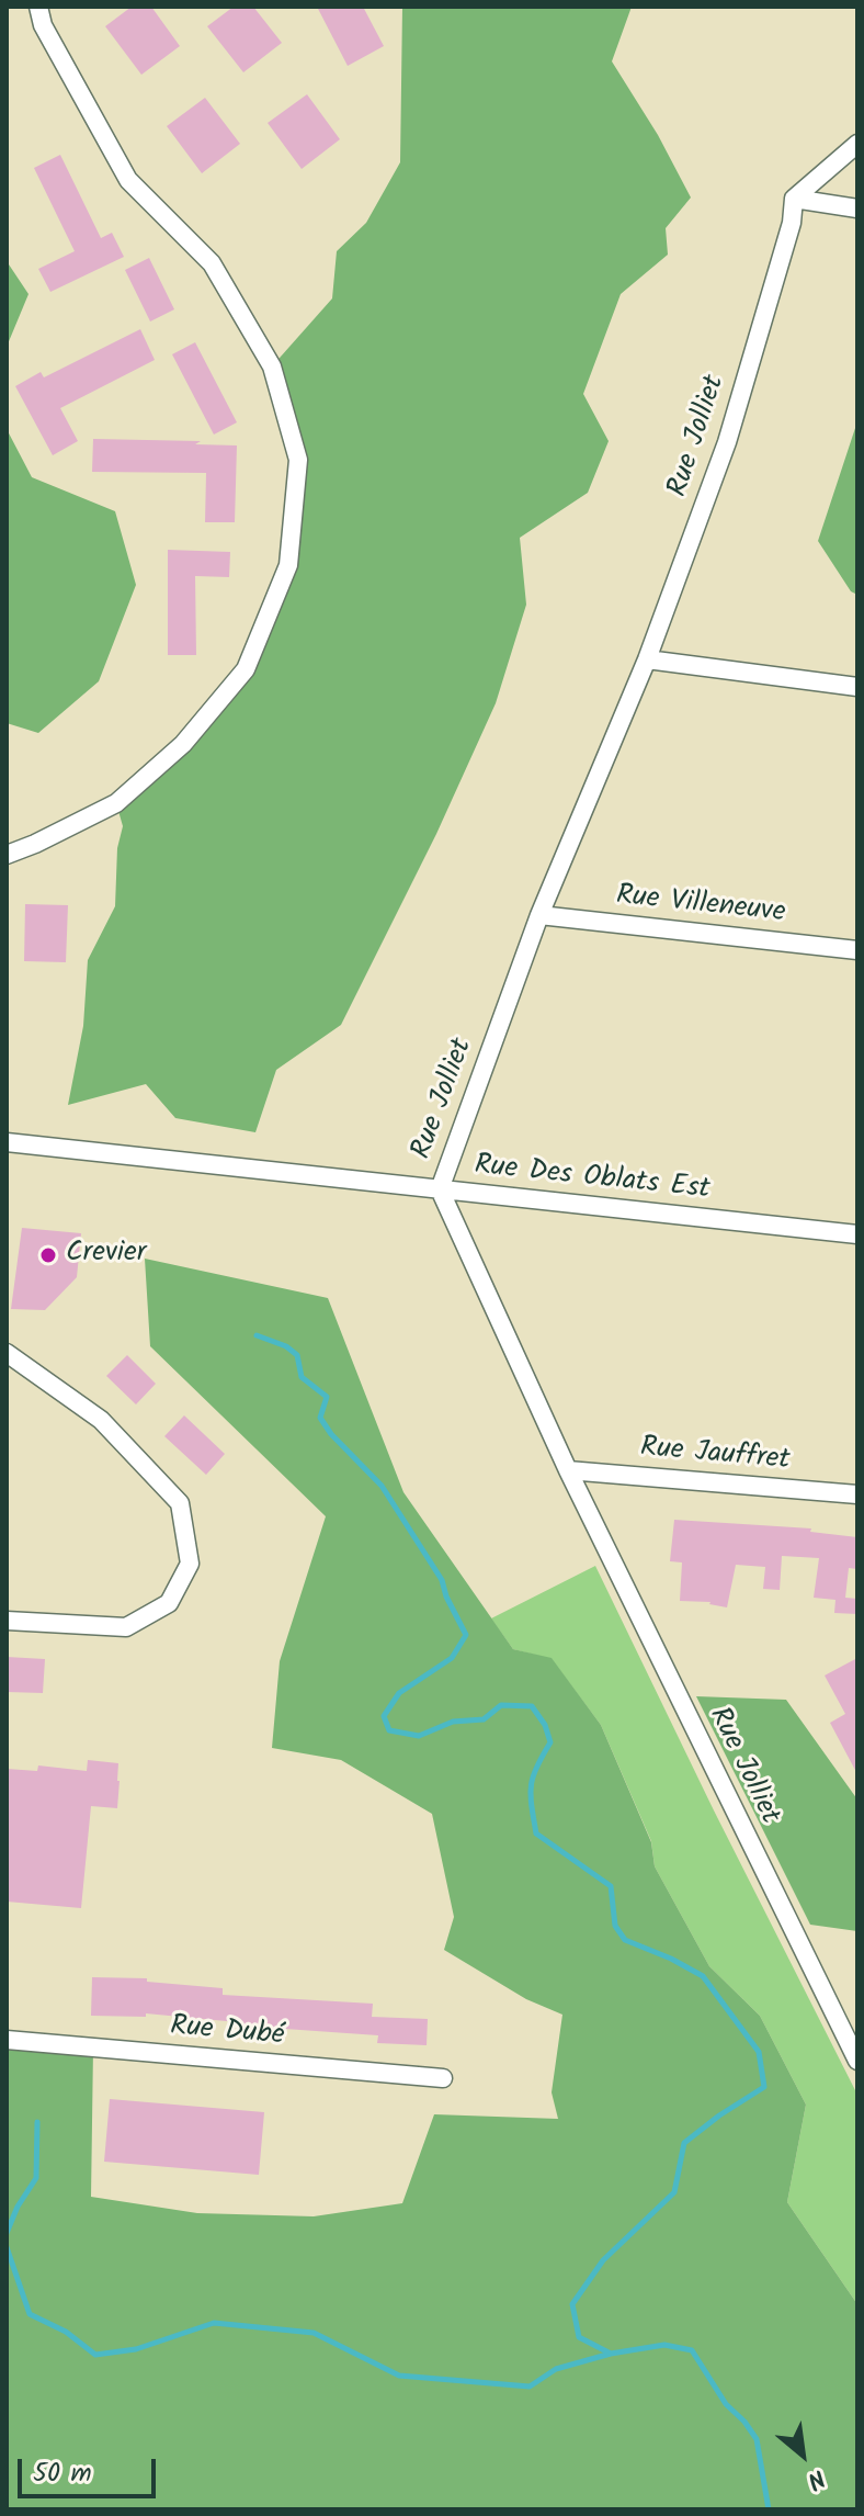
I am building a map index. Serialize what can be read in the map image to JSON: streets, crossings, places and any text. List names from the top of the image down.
{
  "streets": {
    "street": [
      "Rue Jolliet",
      "Rue Villeneuve",
      "Rue Des Oblats Est",
      "Rue Jauffret",
      "Rue Dubé"
    ]
  },
  "crossings": [
    ["Rue Jolliet", "Rue Villeneuve"],
    ["Rue Jolliet", "Rue Des Oblats Est"],
    ["Rue Jolliet", "Rue Jauffret"]
  ],
  "places": ["Crevier"],
  "scale_bar": "50 m",
  "north": "bottom right"
}
